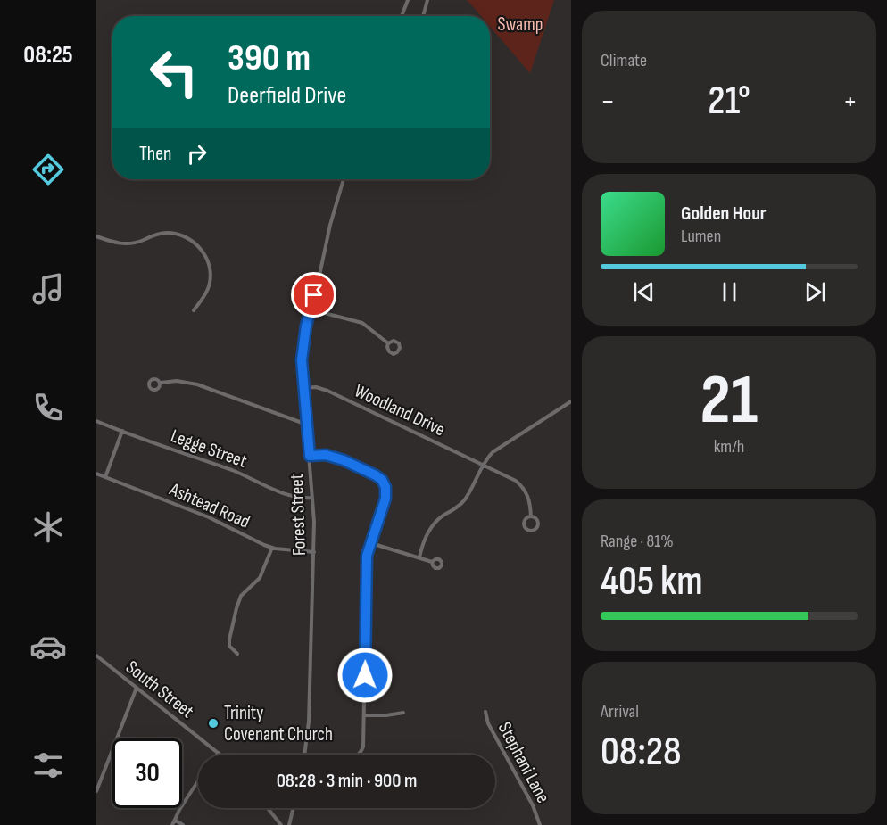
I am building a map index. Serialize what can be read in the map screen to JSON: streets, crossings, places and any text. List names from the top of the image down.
{
  "streets": {
    "street": [
      "Woodland Drive",
      "Legge Street",
      "Ashtead Road",
      "Forest Street",
      "South Street",
      "Stephani Lane"
    ]
  },
  "crossings": [
    ["Woodland Drive", "Forest Street"],
    ["Legge Street", "Forest Street"],
    ["Ashtead Road", "Forest Street"]
  ],
  "parks": ["Swamp"],
  "places": ["Trinity Covenant Church"],
  "page": {
    "tabs": "08:25",
    "tile": [
      "Climate",
      ["21", "km/h"],
      ["Range · 81%", "405 km"],
      ["Arrival", "08:28"]
    ],
    "turn": ["390 m", "Deerfield Drive"],
    "heat": ["−", "21°", "+"],
    "then": "Then",
    "song": ["Golden Hour", "Lumen"],
    "limit": "30",
    "trip": "08:28 · 3 min · 900 m"
  }
}
